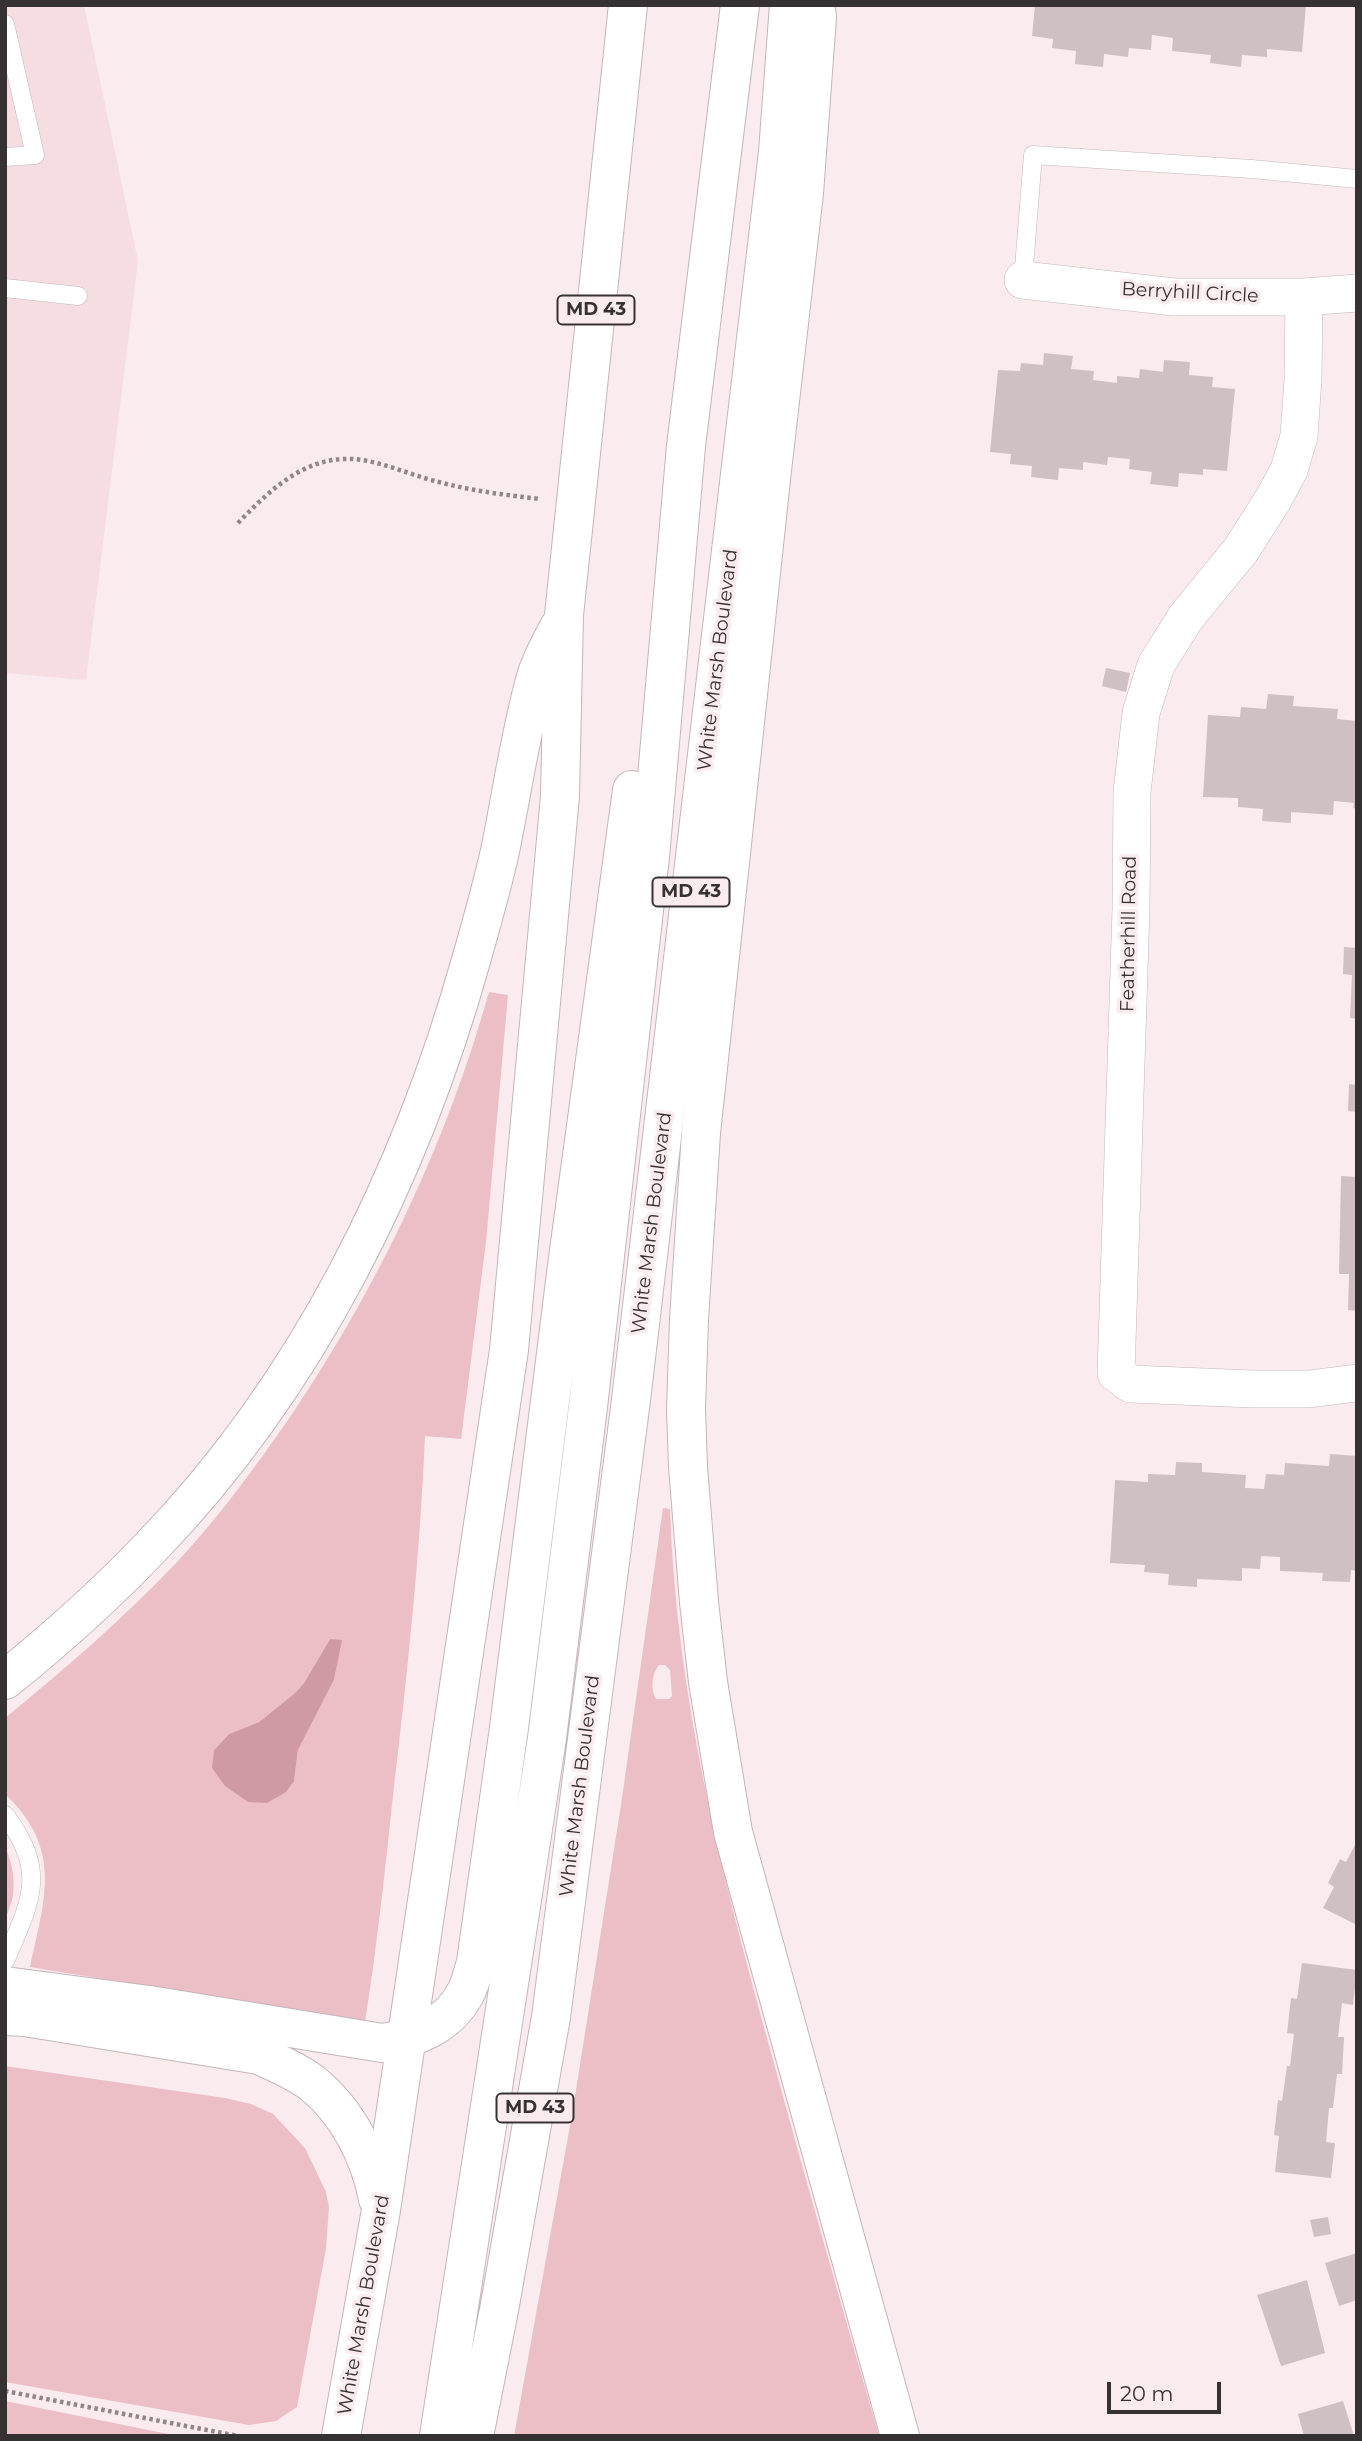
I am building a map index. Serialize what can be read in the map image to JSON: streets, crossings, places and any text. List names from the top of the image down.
{
  "streets": {
    "highway": ["MD 43", "White Marsh Boulevard"],
    "street": ["Berryhill Circle", "Featherhill Road"]
  },
  "crossings": [
    ["Berryhill Circle", "Featherhill Road"]
  ],
  "scale_bar": "20 m"
}
